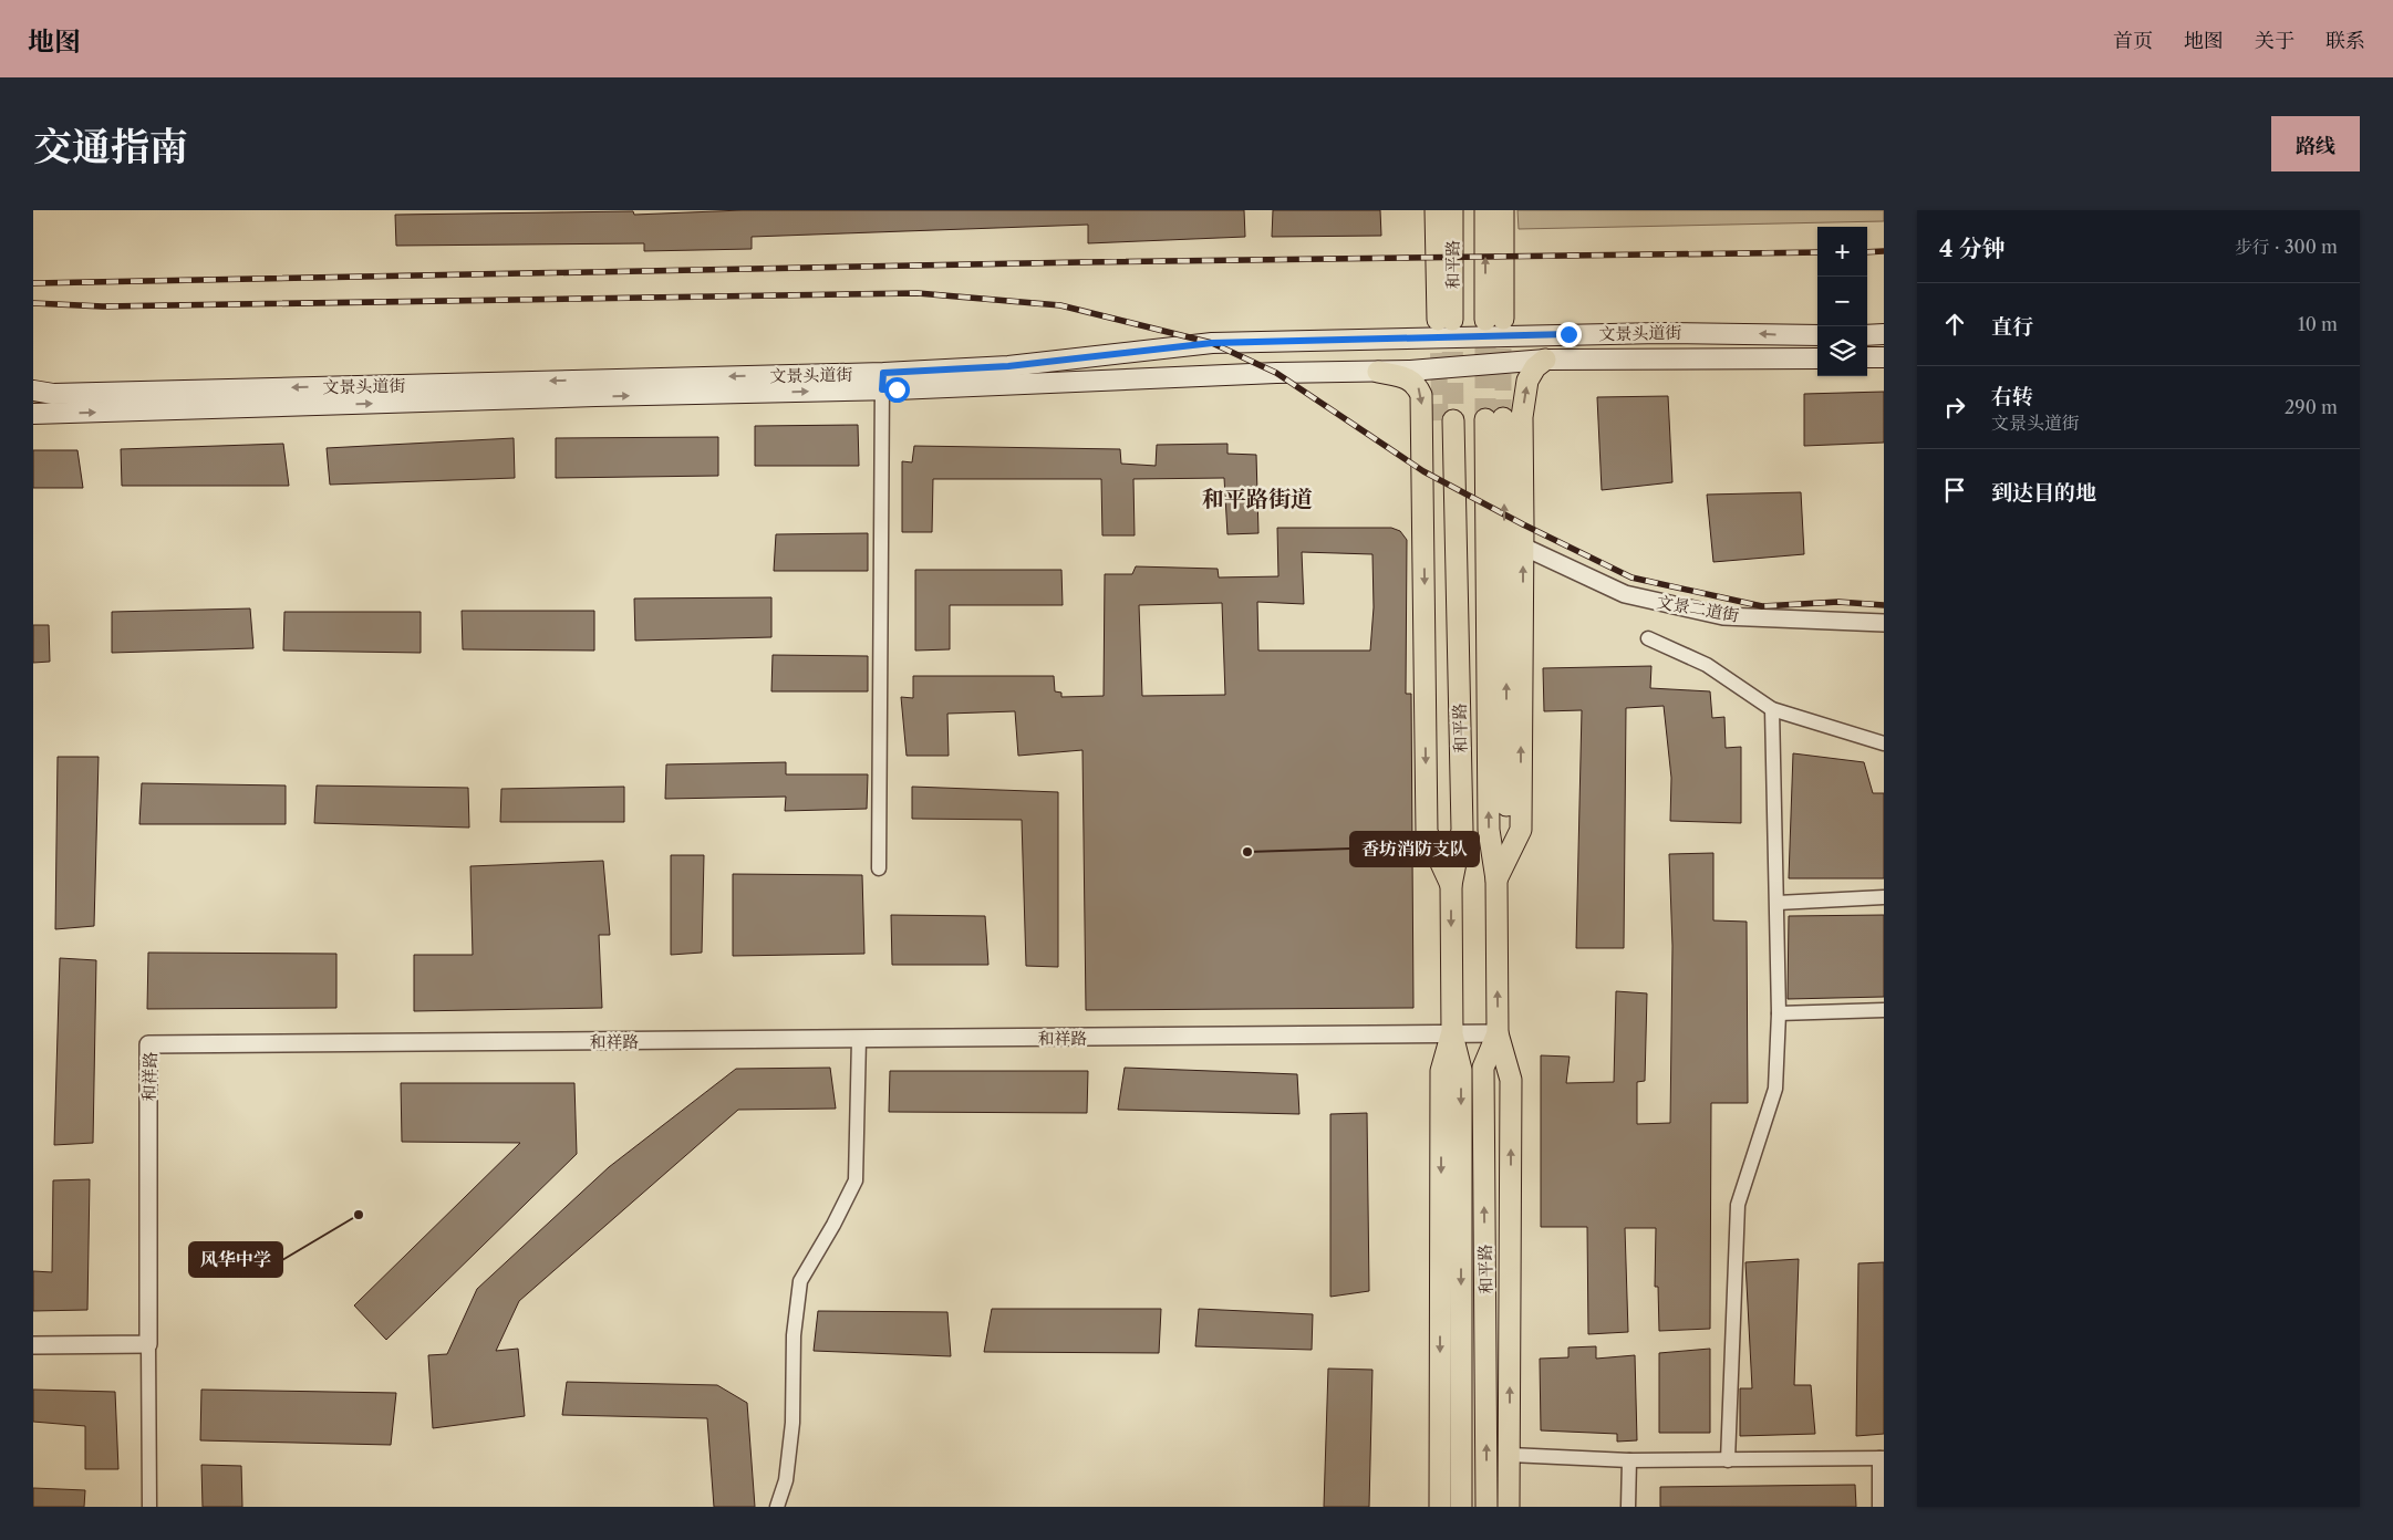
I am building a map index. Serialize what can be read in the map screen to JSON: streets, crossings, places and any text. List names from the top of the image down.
{
  "streets": {
    "main road": ["和平路", "文景头道街"],
    "street": ["文景二道街", "和祥路"]
  },
  "crossings": [
    ["和平路", "和祥路"]
  ],
  "districts": ["和平路街道"],
  "places": ["香坊消防支队", "风华中学"],
  "page": {
    "header": "地图",
    "nav": [
      "首页",
      "地图",
      "关于",
      "联系"
    ],
    "title": "交通指南",
    "buttons": "路线",
    "heading": ["4 分钟", "步行 · 300 m"],
    "map_buttons": ["+", "−"],
    "list": [
      ["直行", "10 m"],
      ["右转", "文景头道街", "290 m"],
      "到达目的地"
    ]
  }
}
